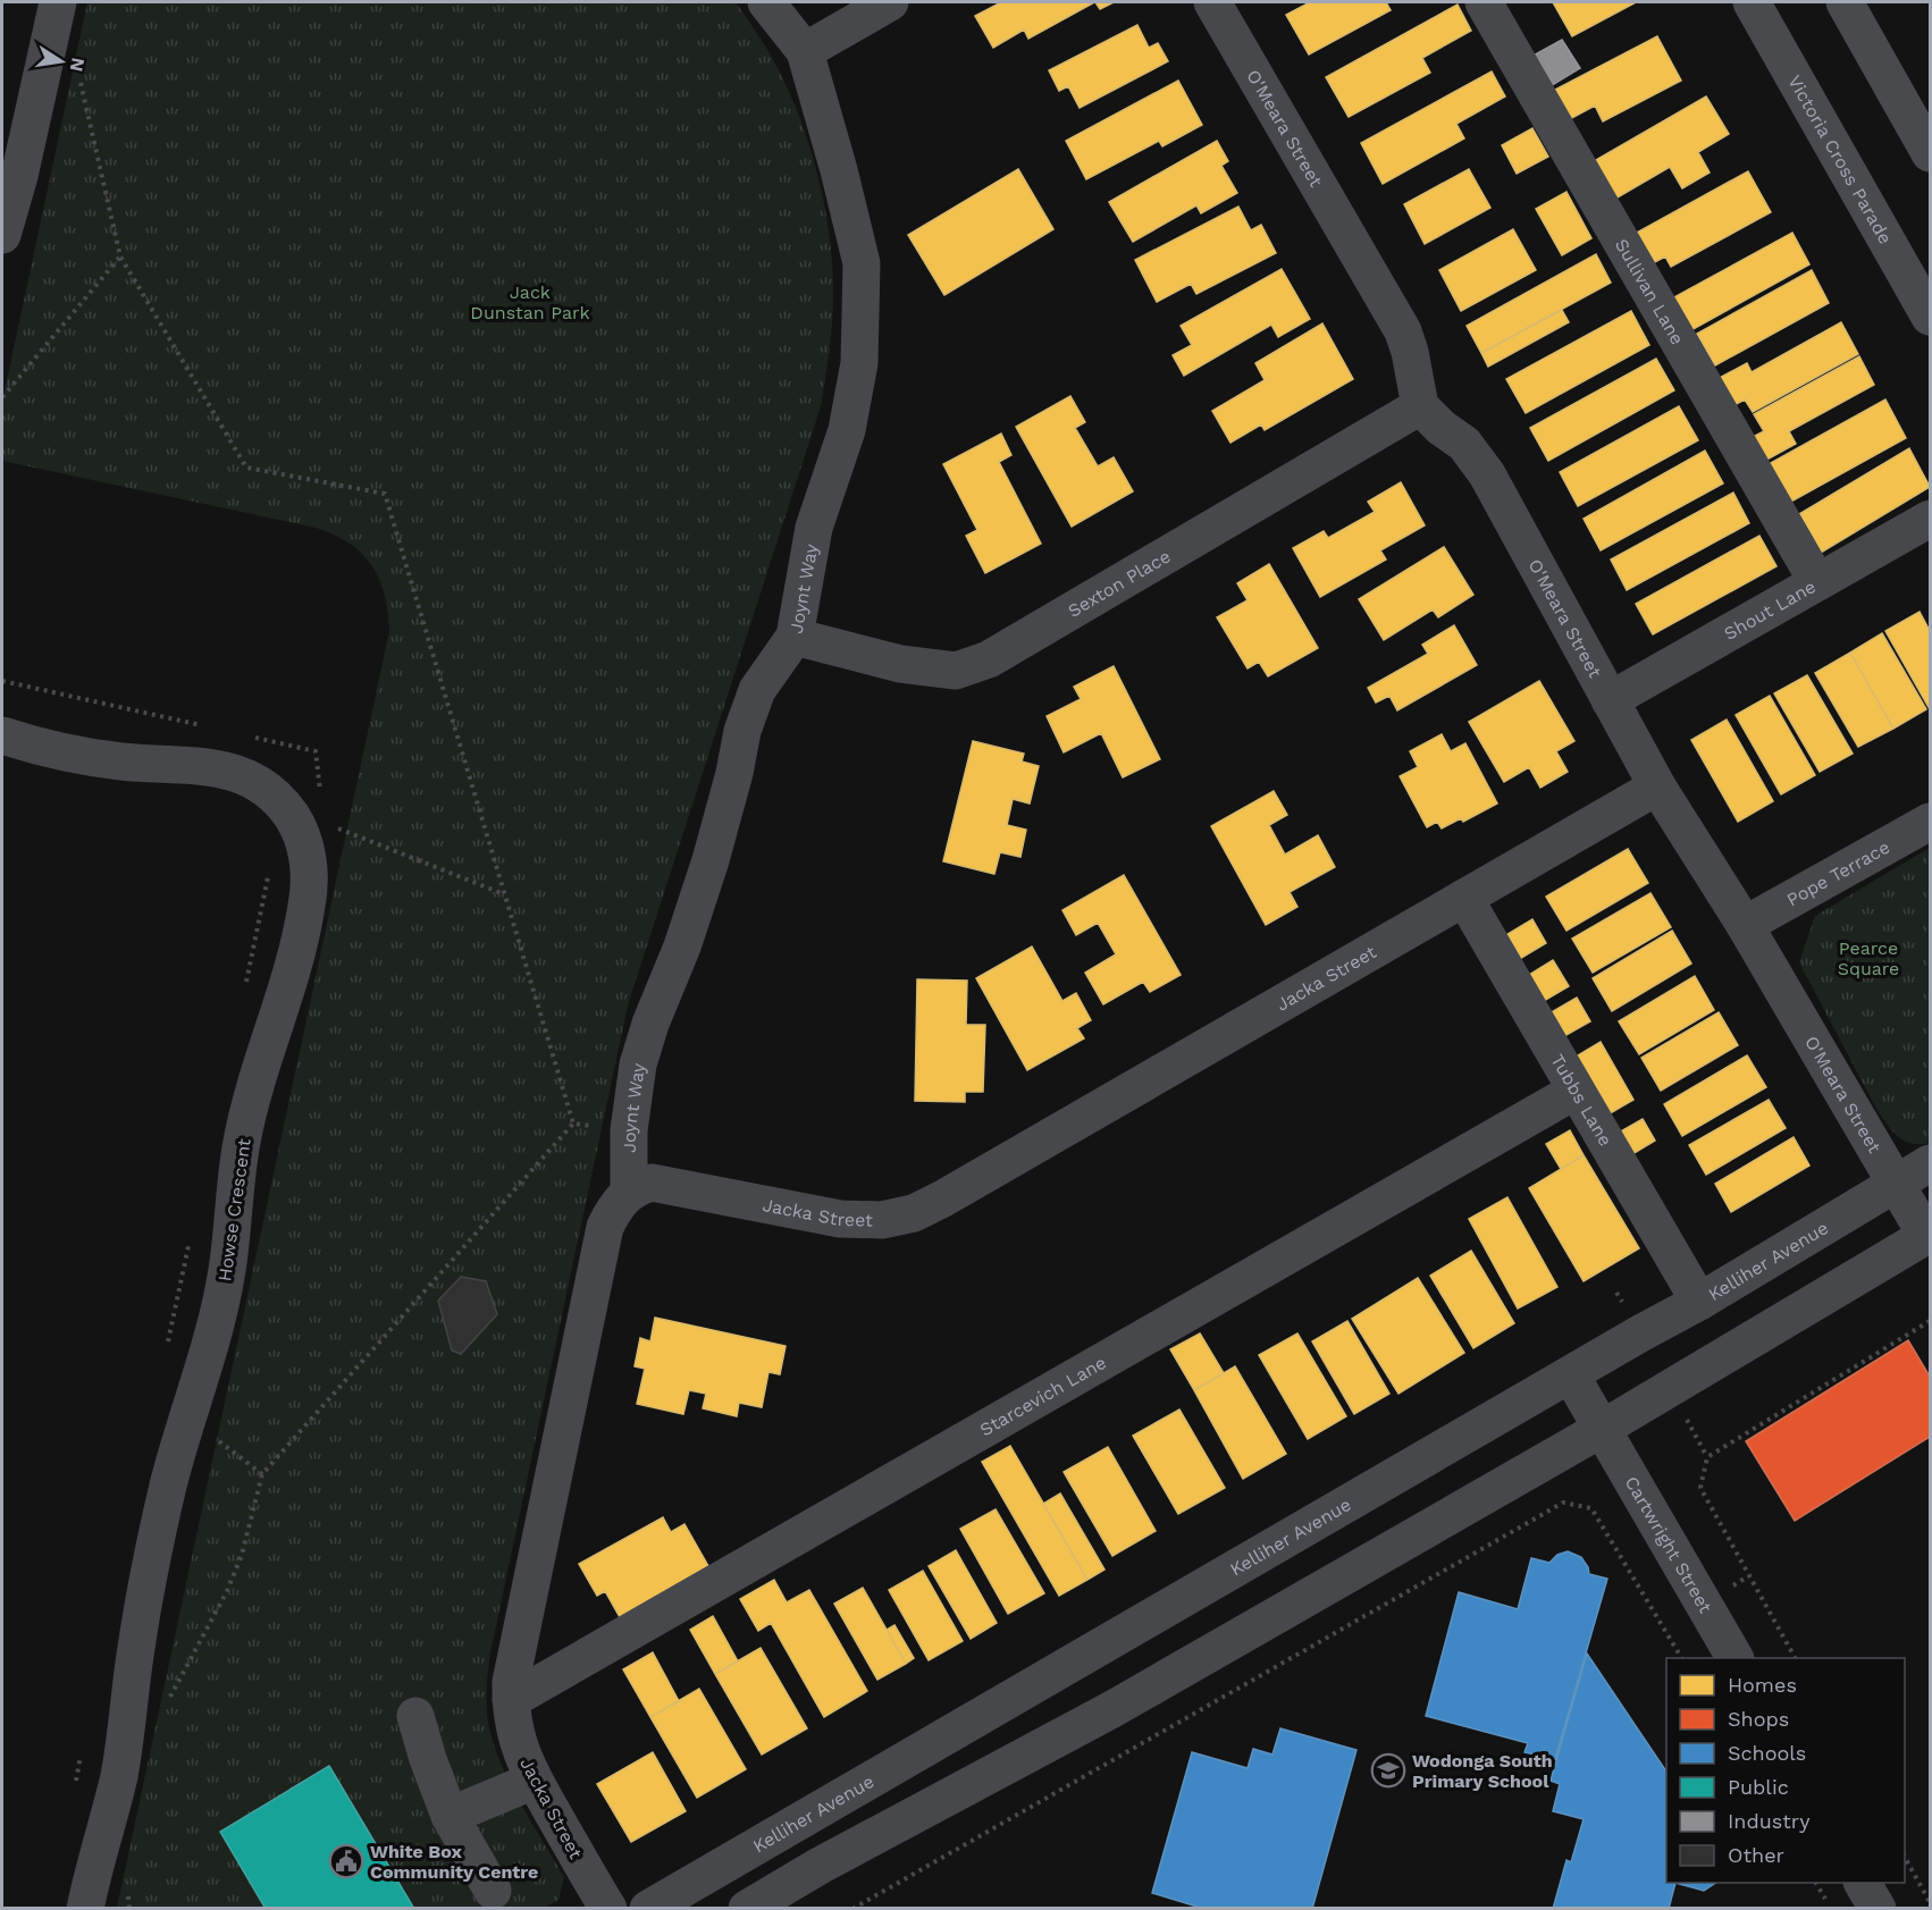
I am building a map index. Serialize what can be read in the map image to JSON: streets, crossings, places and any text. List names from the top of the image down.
{
  "streets": {
    "main road": ["Victoria Cross Parade"],
    "street": [
      "O'Meara Street",
      "Sullivan Lane",
      "Sexton Place",
      "Joynt Way",
      "Shout Lane",
      "Pope Terrace",
      "Jacka Street",
      "Tubbs Lane",
      "Howse Crescent",
      "Kelliher Avenue",
      "Starcevich Lane",
      "Cartwright Street"
    ]
  },
  "crossings": [
    ["O'Meara Street", "Sexton Place"],
    ["O'Meara Street", "Shout Lane"],
    ["O'Meara Street", "Pope Terrace"],
    ["O'Meara Street", "Jacka Street"],
    ["O'Meara Street", "Kelliher Avenue"],
    ["Sullivan Lane", "Shout Lane"],
    ["Sexton Place", "Joynt Way"],
    ["Joynt Way", "Jacka Street"],
    ["Jacka Street", "Tubbs Lane"],
    ["Jacka Street", "Starcevich Lane"],
    ["Tubbs Lane", "Kelliher Avenue"],
    ["Tubbs Lane", "Starcevich Lane"],
    ["Kelliher Avenue", "Cartwright Street"]
  ],
  "parks": ["Jack Dunstan Park", "Pearce Square"],
  "places": {
    "school or university": ["Wodonga South Primary School"],
    "public building": ["White Box Community Centre"]
  },
  "legend": [
    "Homes",
    "Shops",
    "Schools",
    "Public",
    "Industry",
    "Other"
  ],
  "north": "right"
}
